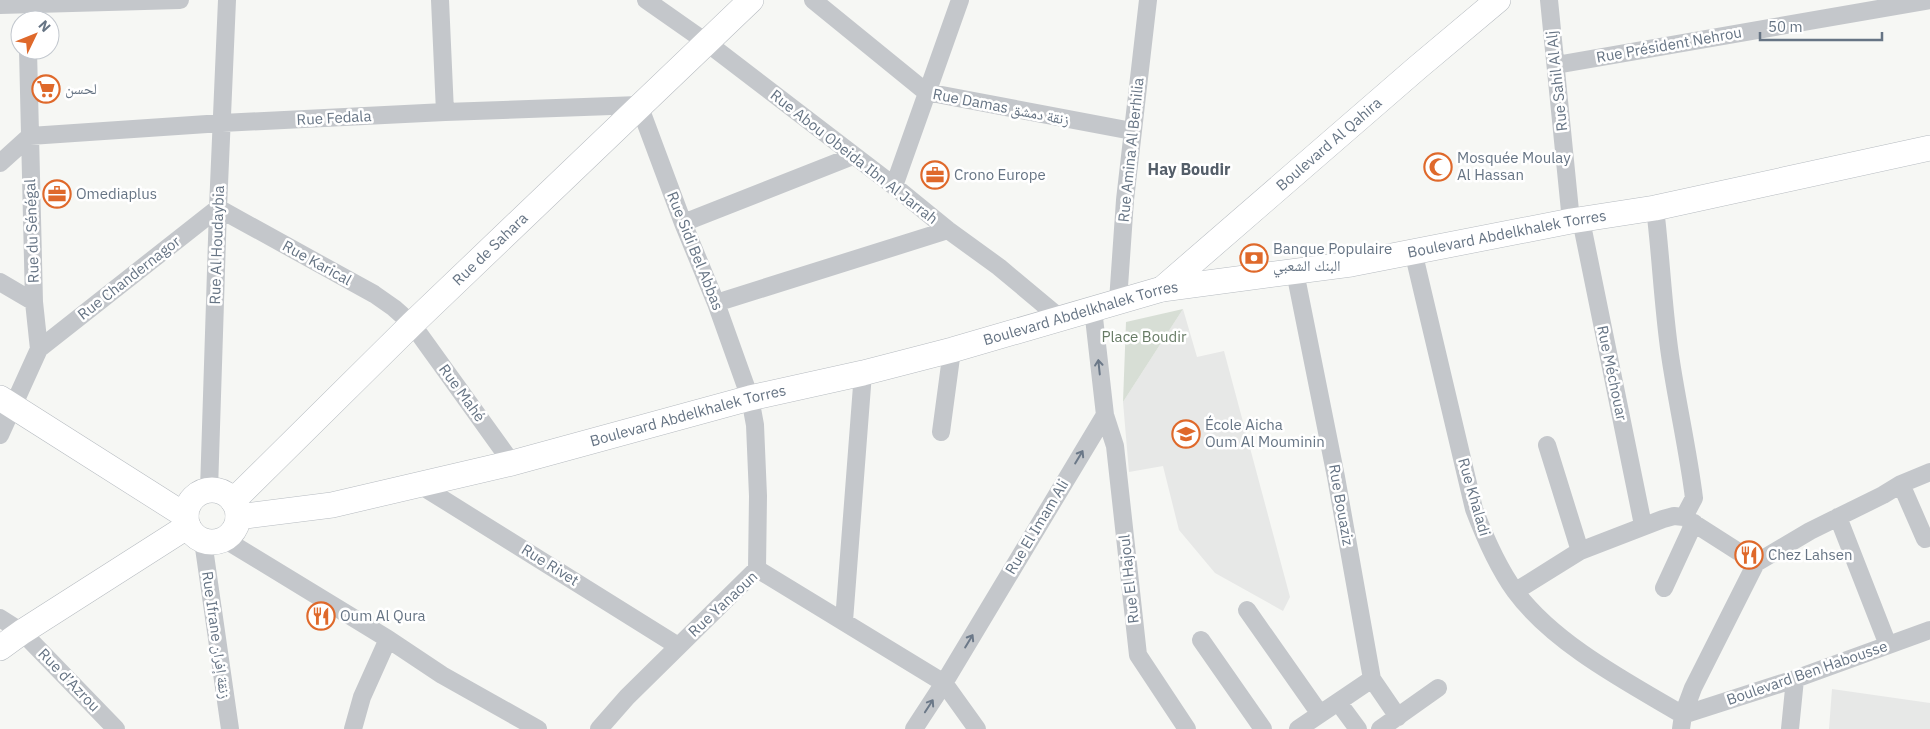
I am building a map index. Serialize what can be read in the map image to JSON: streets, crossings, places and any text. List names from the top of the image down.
{
  "streets": {
    "main road": ["Boulevard Al Qahira", "Boulevard Abdelkhalek Torres", "Rue de Sahara"],
    "street": [
      "Rue Président Nehrou",
      "Rue Sahil Al Alj",
      "Rue Damas زنقة دمشق",
      "Rue Fedala",
      "Rue Amina Al Berhilia",
      "Rue Abou Obeida Ibn Al Jarrah",
      "Rue du Sénégal",
      "Rue Al Houdaybia",
      "Rue Sidi Bel Abbas",
      "Rue Karical",
      "Rue Chandernagor",
      "Rue Méchouar",
      "Rue Mahé",
      "Rue Khaladi",
      "Rue Bouaziz",
      "Rue El Imam Ali",
      "Rue Rivet",
      "Rue El Hajoul",
      "Rue Yanaoun",
      "Rue Ifrane زنقة إفران",
      "Boulevard Ben Habousse",
      "Rue d’Azrou"
    ]
  },
  "crossings": [
    ["Rue Président Nehrou", "Rue Sahil Al Alj"],
    ["Rue Sahil Al Alj", "Boulevard Abdelkhalek Torres"],
    ["Rue Sahil Al Alj", "Rue Méchouar"],
    ["Rue Damas زنقة دمشق", "Rue Amina Al Berhilia"],
    ["Rue Fedala", "Rue du Sénégal"],
    ["Rue Fedala", "Rue Al Houdaybia"],
    ["Rue Fedala", "Rue de Sahara"],
    ["Rue Fedala", "Rue Sidi Bel Abbas"],
    ["Boulevard Al Qahira", "Boulevard Abdelkhalek Torres"],
    ["Rue Amina Al Berhilia", "Boulevard Abdelkhalek Torres"],
    ["Rue Abou Obeida Ibn Al Jarrah", "Boulevard Abdelkhalek Torres"],
    ["Rue Abou Obeida Ibn Al Jarrah", "Rue de Sahara"],
    ["Rue du Sénégal", "Rue Chandernagor"],
    ["Boulevard Abdelkhalek Torres", "Rue Al Houdaybia"],
    ["Boulevard Abdelkhalek Torres", "Rue de Sahara"],
    ["Boulevard Abdelkhalek Torres", "Rue Sidi Bel Abbas"],
    ["Boulevard Abdelkhalek Torres", "Rue Méchouar"],
    ["Boulevard Abdelkhalek Torres", "Rue Mahé"],
    ["Boulevard Abdelkhalek Torres", "Rue Khaladi"],
    ["Boulevard Abdelkhalek Torres", "Rue Bouaziz"],
    ["Boulevard Abdelkhalek Torres", "Rue Rivet"],
    ["Boulevard Abdelkhalek Torres", "Rue Ifrane زنقة إفران"],
    ["Rue Al Houdaybia", "Rue de Sahara"],
    ["Rue Al Houdaybia", "Rue Karical"],
    ["Rue Al Houdaybia", "Rue Chandernagor"],
    ["Rue Al Houdaybia", "Rue Ifrane زنقة إفران"],
    ["Rue de Sahara", "Rue Sidi Bel Abbas"],
    ["Rue de Sahara", "Rue Karical"],
    ["Rue de Sahara", "Rue Mahé"],
    ["Rue de Sahara", "Rue Ifrane زنقة إفران"],
    ["Rue Sidi Bel Abbas", "Rue Yanaoun"],
    ["Rue Karical", "Rue Chandernagor"],
    ["Rue Karical", "Rue Mahé"],
    ["Rue Khaladi", "Boulevard Ben Habousse"],
    ["Rue El Imam Ali", "Rue El Hajoul"],
    ["Rue El Imam Ali", "Rue Yanaoun"],
    ["Rue Rivet", "Rue Yanaoun"]
  ],
  "one_way": ["Rue El Imam Ali"],
  "districts": ["Hay Boudir"],
  "parks": ["Place Boudir"],
  "places": {
    "supermarket": ["لحسن"],
    "mosque": ["Mosquée Moulay Al Hassan"],
    "office": ["Crono Europe", "Omediaplus"],
    "bank": ["Banque Populaire البنك الشعبي"],
    "school or university": ["École Aicha Oum Al Mouminin"],
    "restaurant": ["Chez Lahsen", "Oum Al Qura"]
  },
  "scale_bar": "50 m",
  "north": "top right"
}
